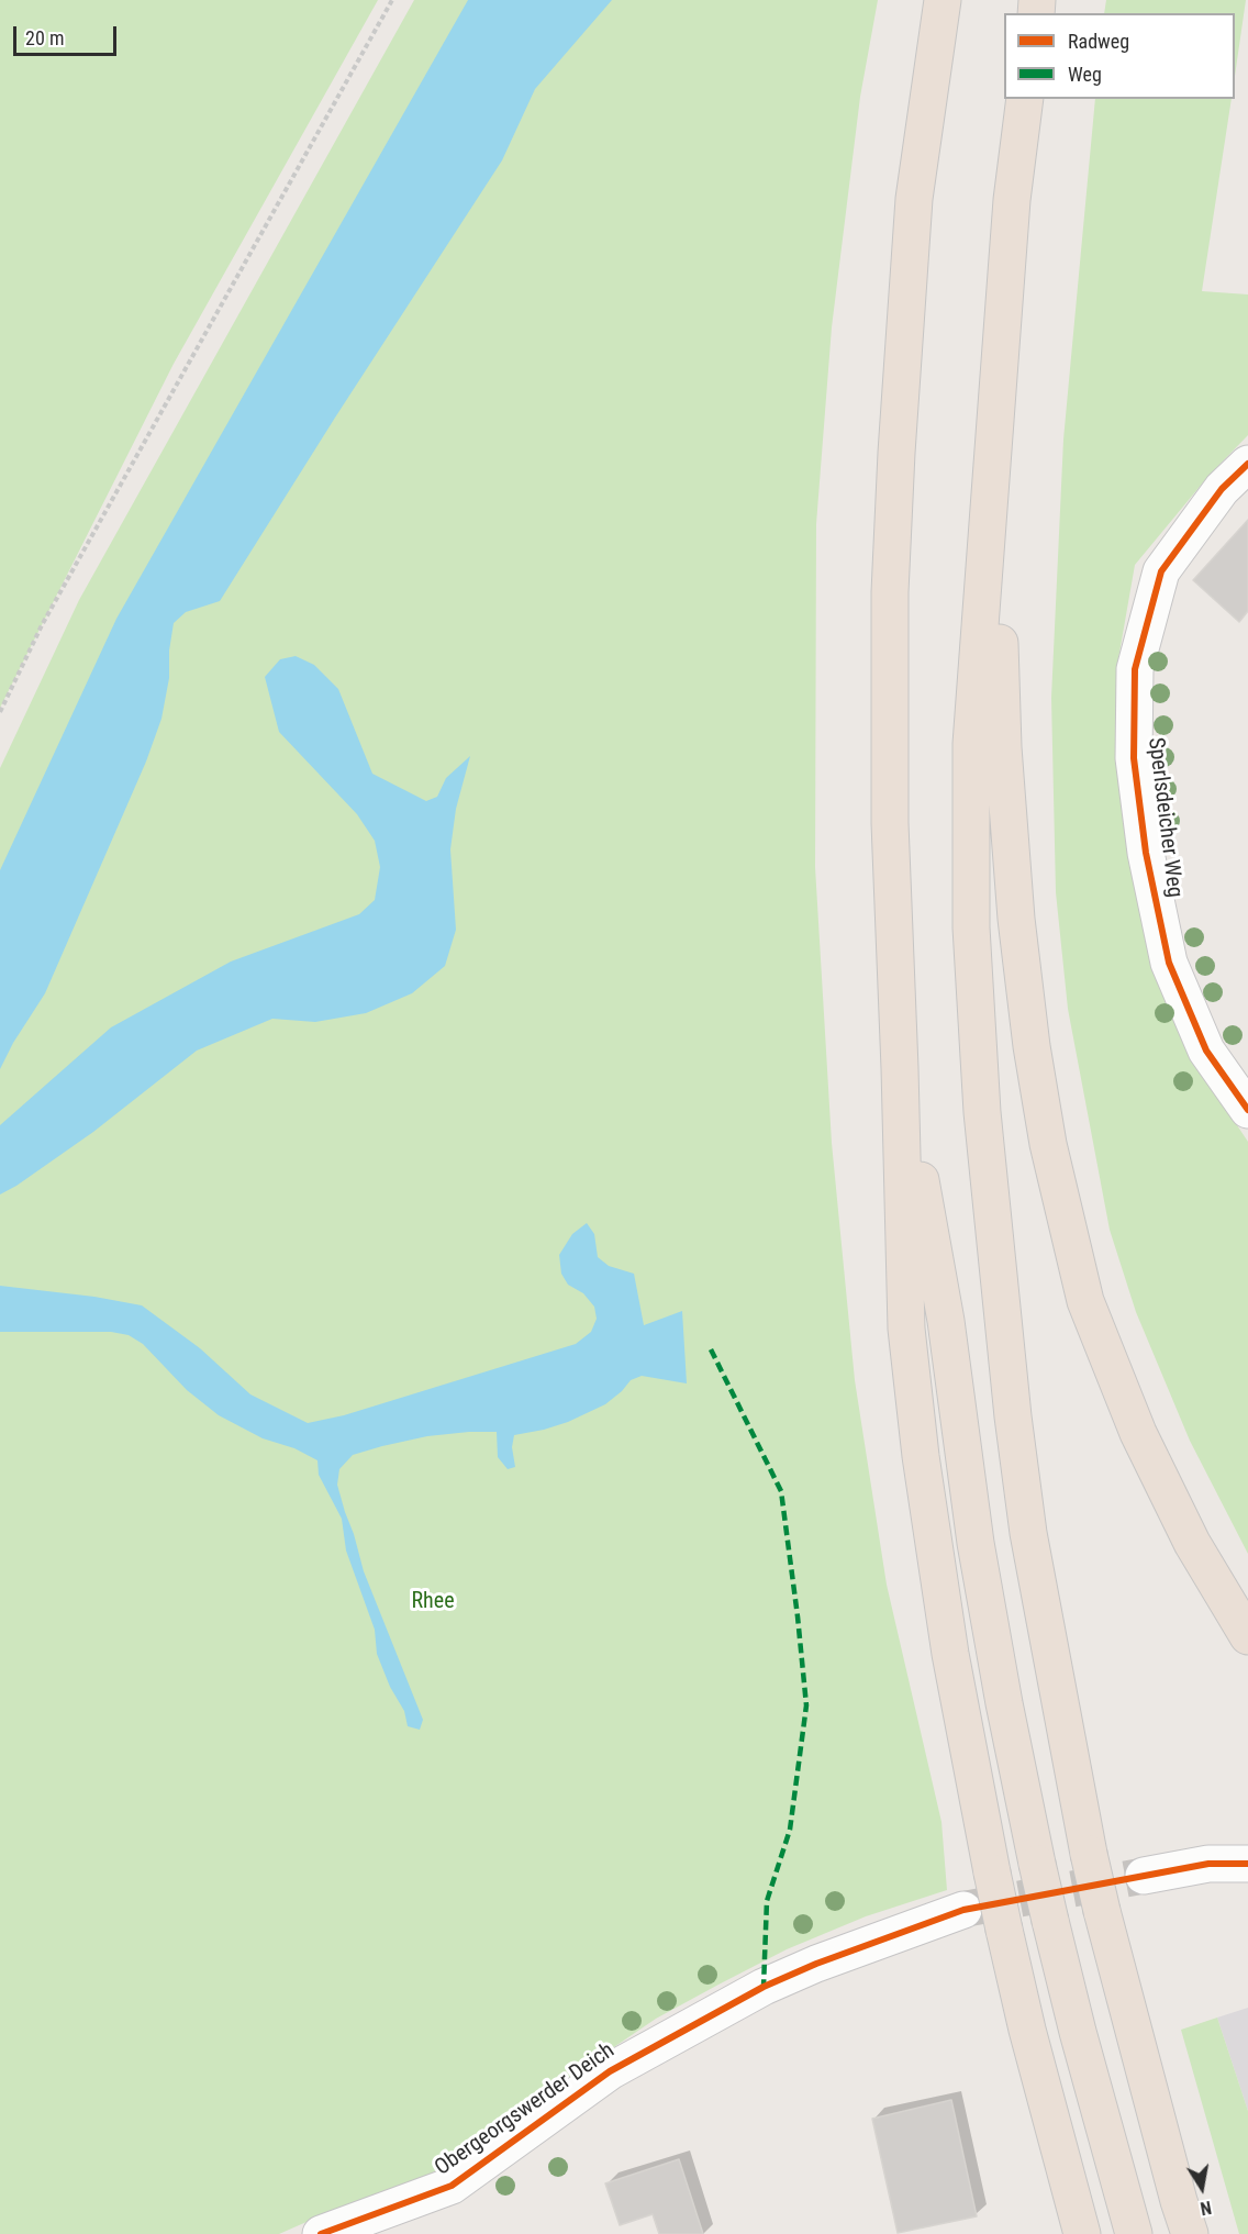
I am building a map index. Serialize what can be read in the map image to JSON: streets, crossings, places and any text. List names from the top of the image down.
{
  "streets": {
    "street": ["Sperlsdeicher Weg", "Obergeorgswerder Deich"]
  },
  "parks": ["Rhee"],
  "legend": ["Radweg", "Weg"],
  "scale_bar": "20 m",
  "north": "bottom"
}
